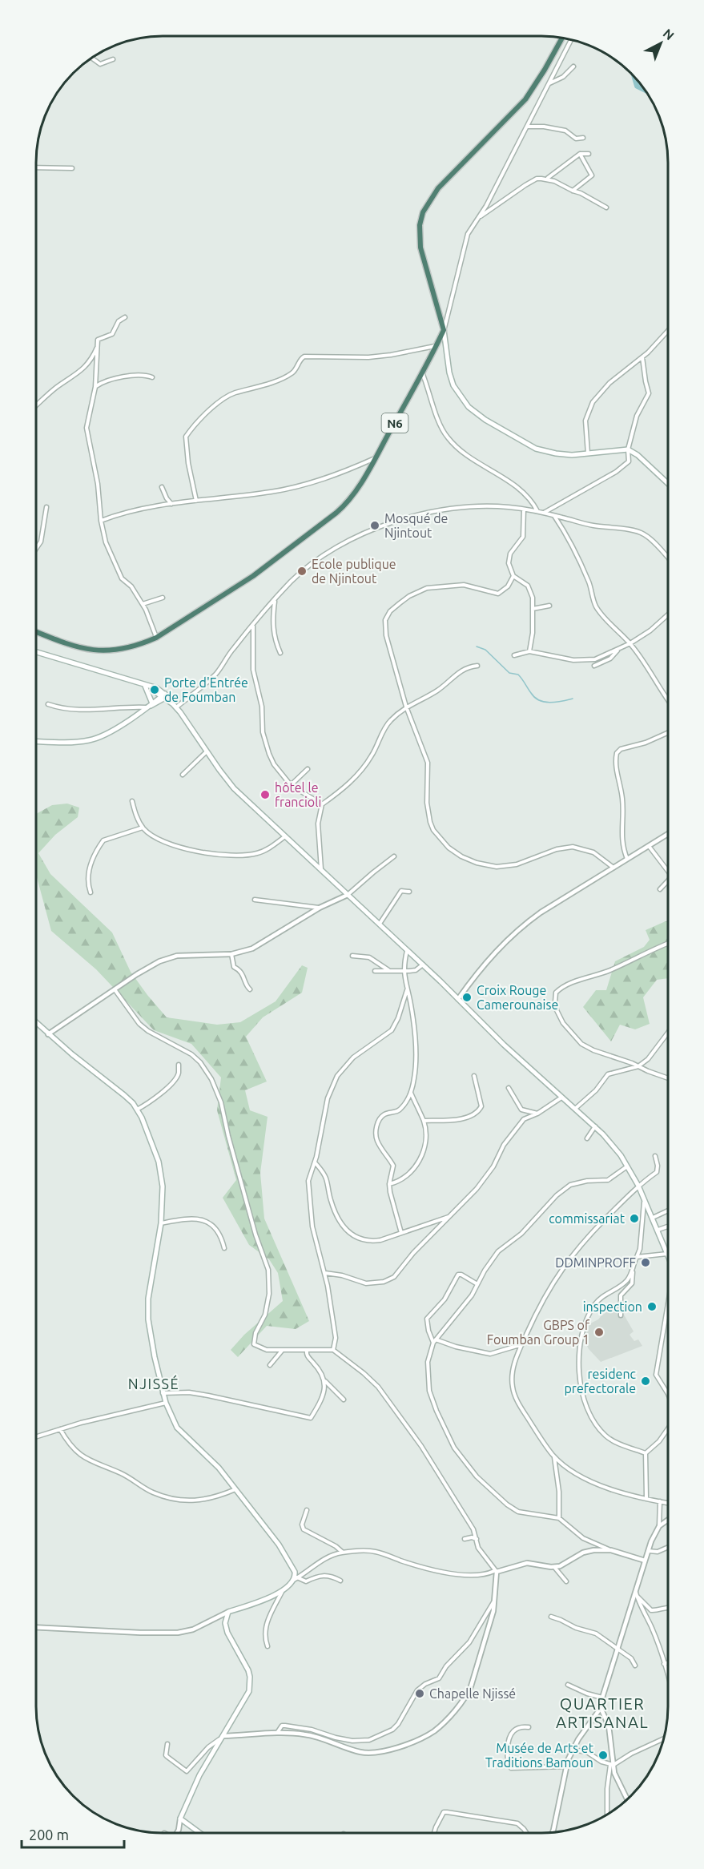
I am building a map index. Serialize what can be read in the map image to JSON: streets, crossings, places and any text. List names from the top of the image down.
{
  "streets": {
    "highway": ["N6"]
  },
  "districts": ["NJISSÉ", "QUARTIER ARTISANAL"],
  "places": [
    "Mosqué de Njintout",
    "Ecole publique de Njintout",
    "Porte d'Entrée de Foumban",
    "hôtel le francioli",
    "Croix Rouge Camerounaise",
    "commissariat",
    "DDMINPROFF",
    "inspection",
    "GBPS of Foumban Group 1",
    "residenc prefectorale",
    "Chapelle Njissé",
    "Musée de Arts et Traditions Bamoun"
  ],
  "scale_bar": "200 m",
  "north": "top right"
}
